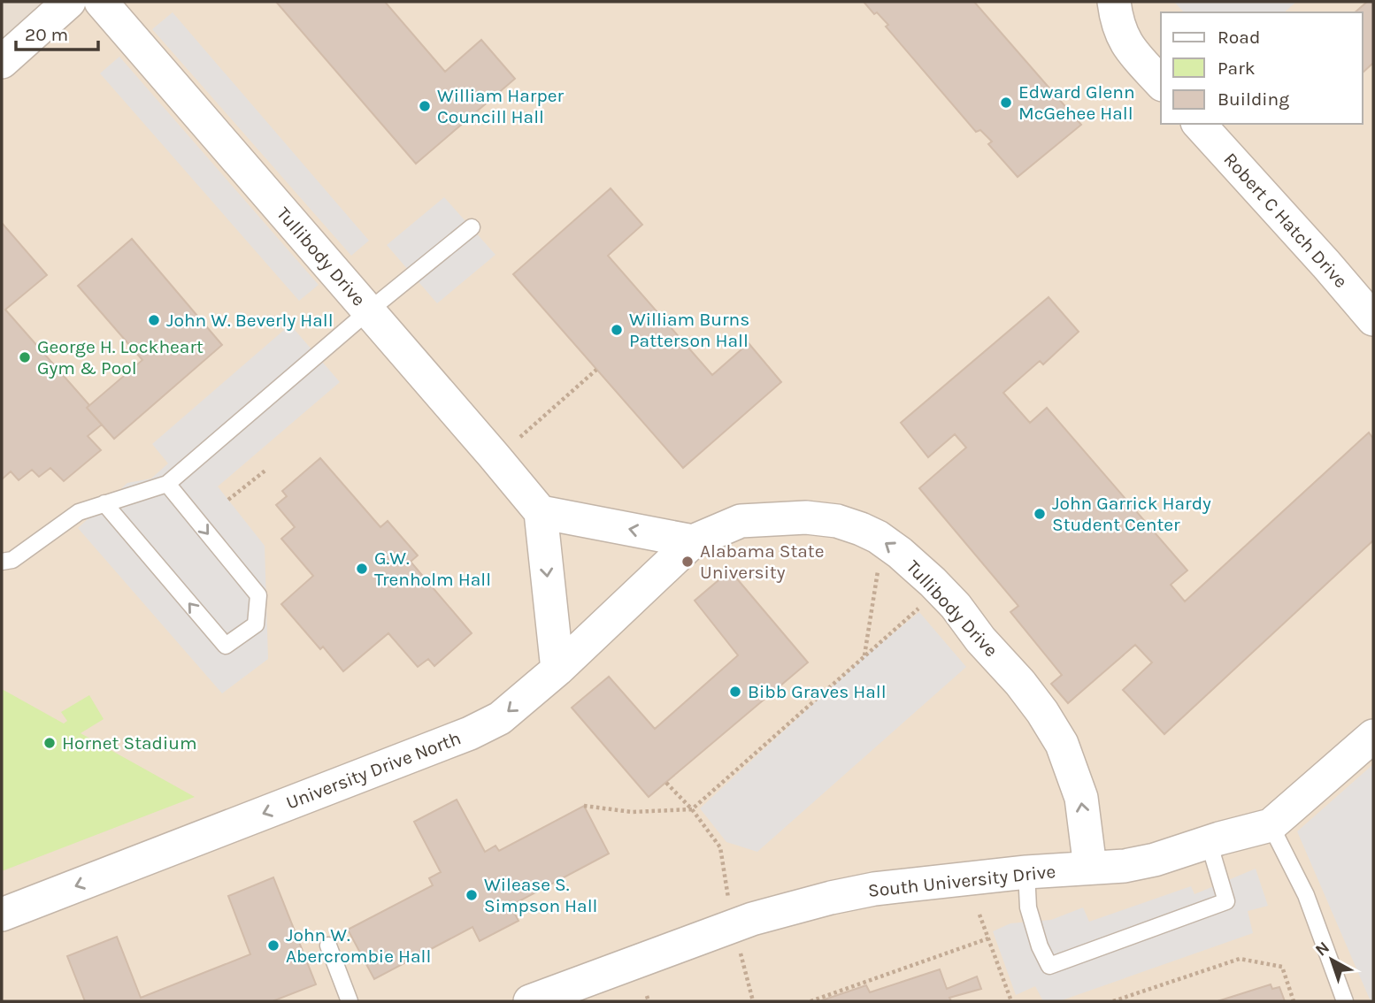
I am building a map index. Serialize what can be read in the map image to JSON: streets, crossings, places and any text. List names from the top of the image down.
{
  "streets": {
    "street": [
      "Robert C Hatch Drive",
      "Tullibody Drive",
      "University Drive North",
      "South University Drive"
    ]
  },
  "crossings": [
    ["Tullibody Drive", "University Drive North"],
    ["Tullibody Drive", "South University Drive"]
  ],
  "one_way": ["Tullibody Drive", "University Drive North"],
  "places": [
    "Edward Glenn McGehee Hall",
    "William Harper Councill Hall",
    "John W. Beverly Hall",
    "William Burns Patterson Hall",
    "George H. Lockheart Gym & Pool",
    "John Garrick Hardy Student Center",
    "Alabama State University",
    "G.W. Trenholm Hall",
    "Bibb Graves Hall",
    "Hornet Stadium",
    "Wilease S. Simpson Hall",
    "John W. Abercrombie Hall"
  ],
  "legend": ["Road", "Park", "Building"],
  "scale_bar": "20 m",
  "north": "top left"
}
